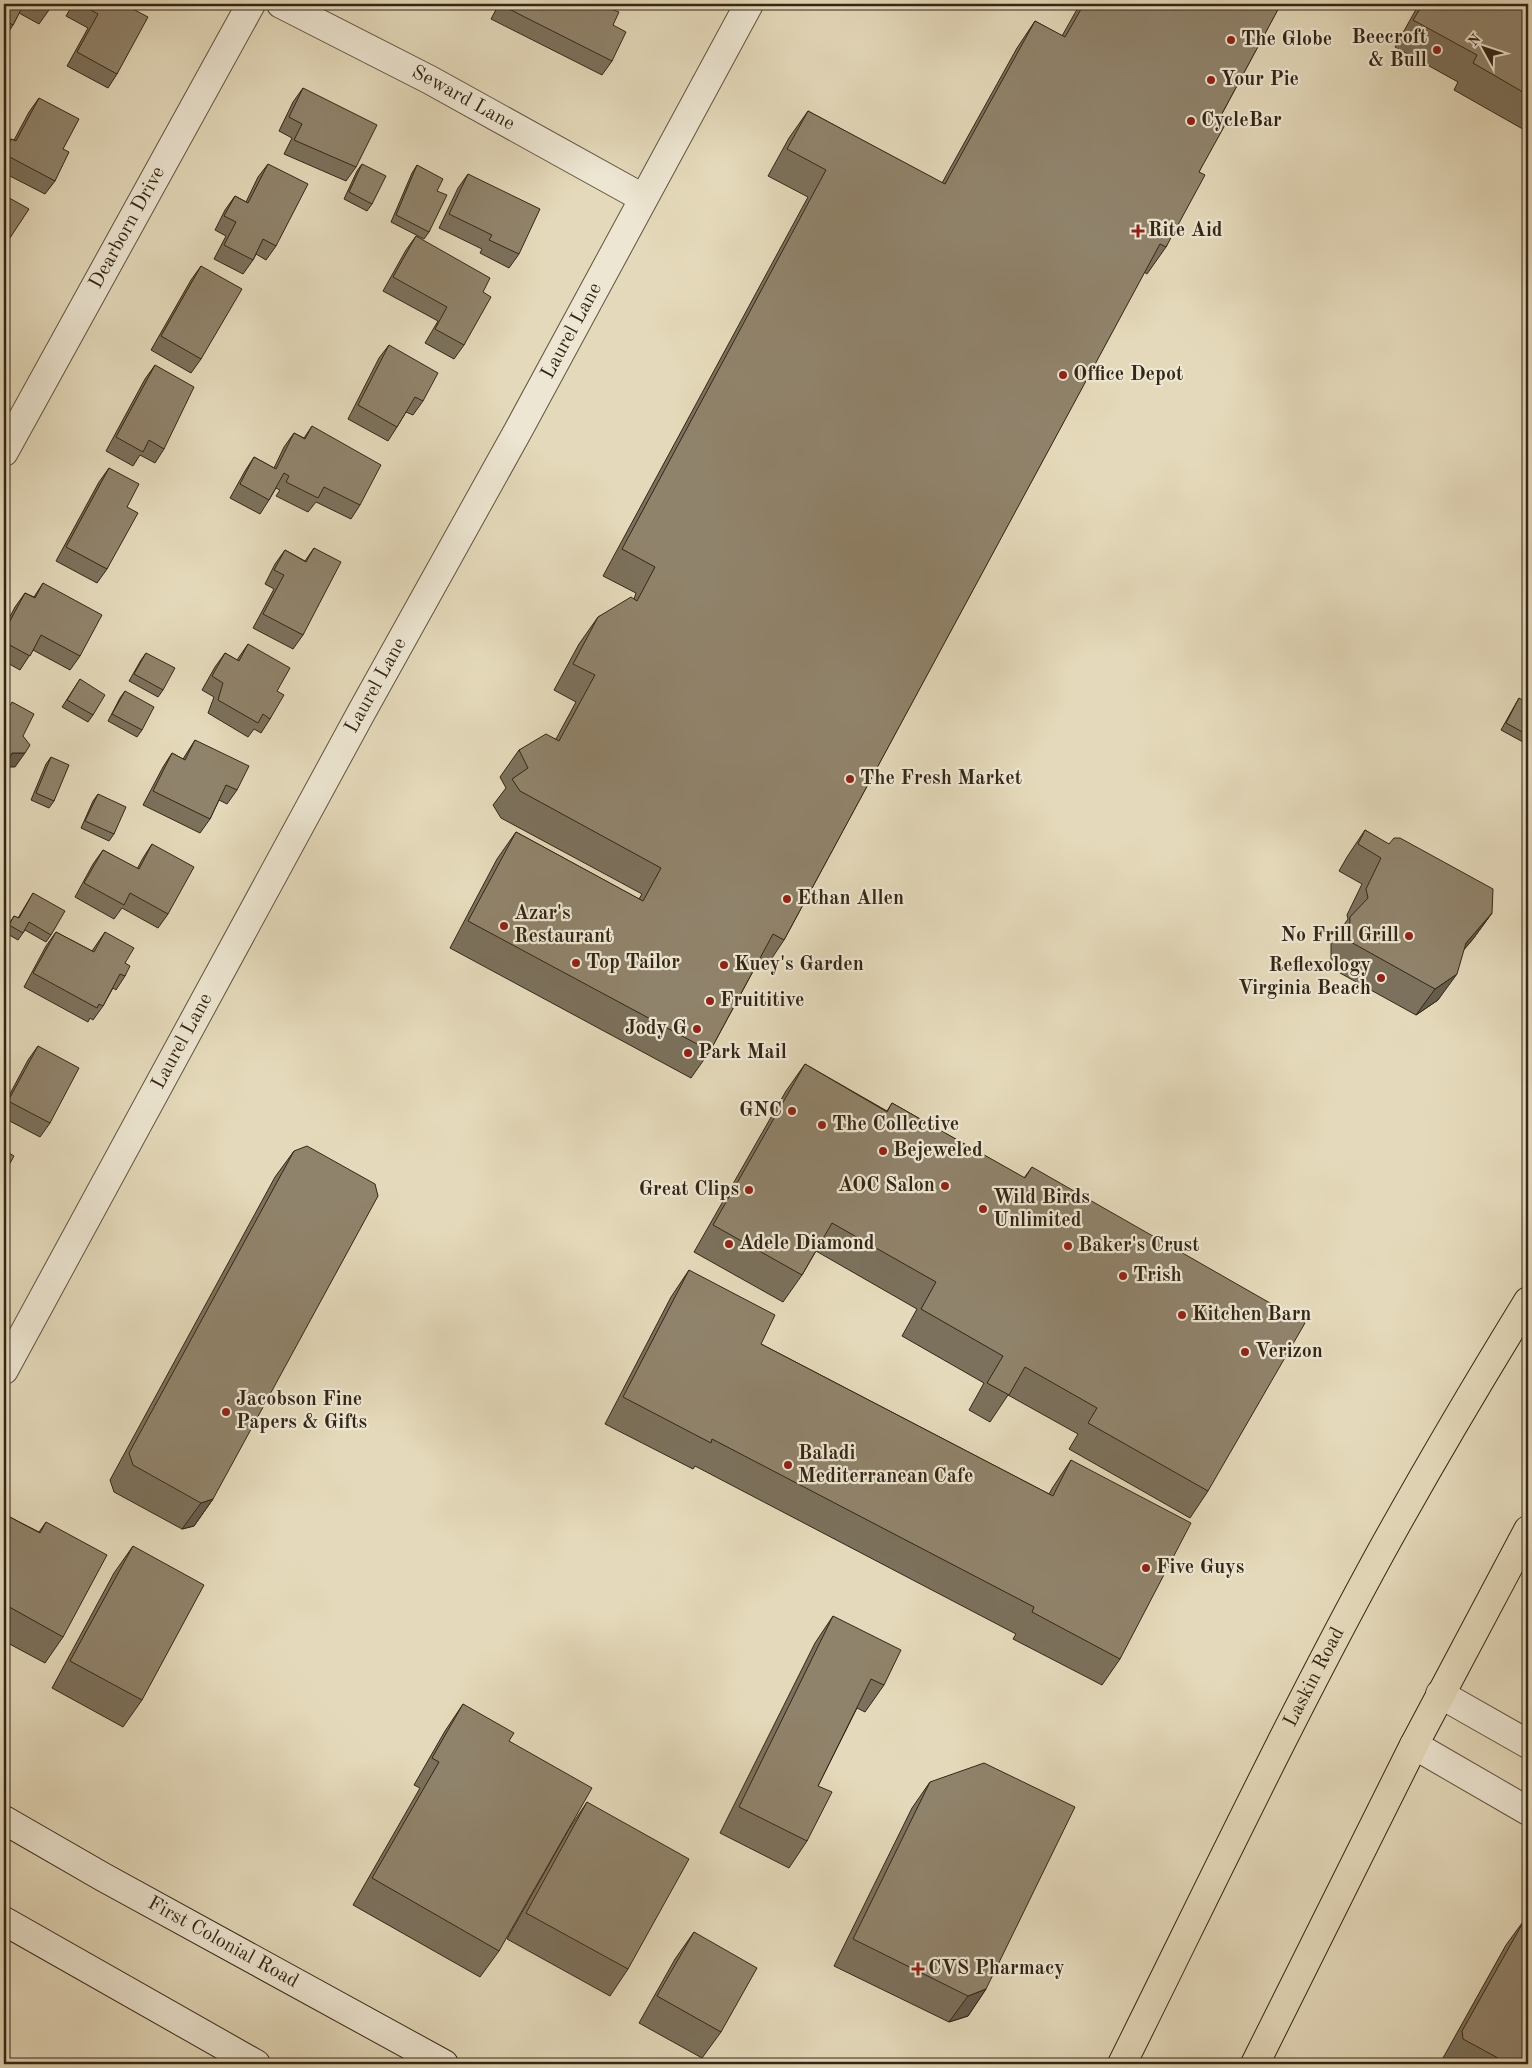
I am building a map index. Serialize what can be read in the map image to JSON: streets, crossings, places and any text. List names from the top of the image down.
{
  "streets": {
    "main road": ["Laskin Road"],
    "street": [
      "Seward Lane",
      "Dearborn Drive",
      "Laurel Lane",
      "First Colonial Road"
    ]
  },
  "crossings": [
    ["Seward Lane", "Laurel Lane"]
  ],
  "places": {
    "other": [
      "The Globe",
      "Beecroft & Bull",
      "Your Pie",
      "CycleBar",
      "Office Depot",
      "The Fresh Market",
      "Ethan Allen",
      "Azar's Restaurant",
      "No Frill Grill",
      "Top Tailor",
      "Kuey's Garden",
      "Reflexology Virginia Beach",
      "Fruititive",
      "Jody G",
      "Park Mail",
      "GNC",
      "The Collective",
      "Bejeweled",
      "AOC Salon",
      "Great Clips",
      "Wild Birds Unlimited",
      "Adele Diamond",
      "Baker's Crust",
      "Trish",
      "Kitchen Barn",
      "Verizon",
      "Jacobson Fine Papers & Gifts",
      "Baladi Mediterranean Cafe",
      "Five Guys"
    ],
    "health": ["Rite Aid", "CVS Pharmacy"]
  },
  "north": "top left"
}
